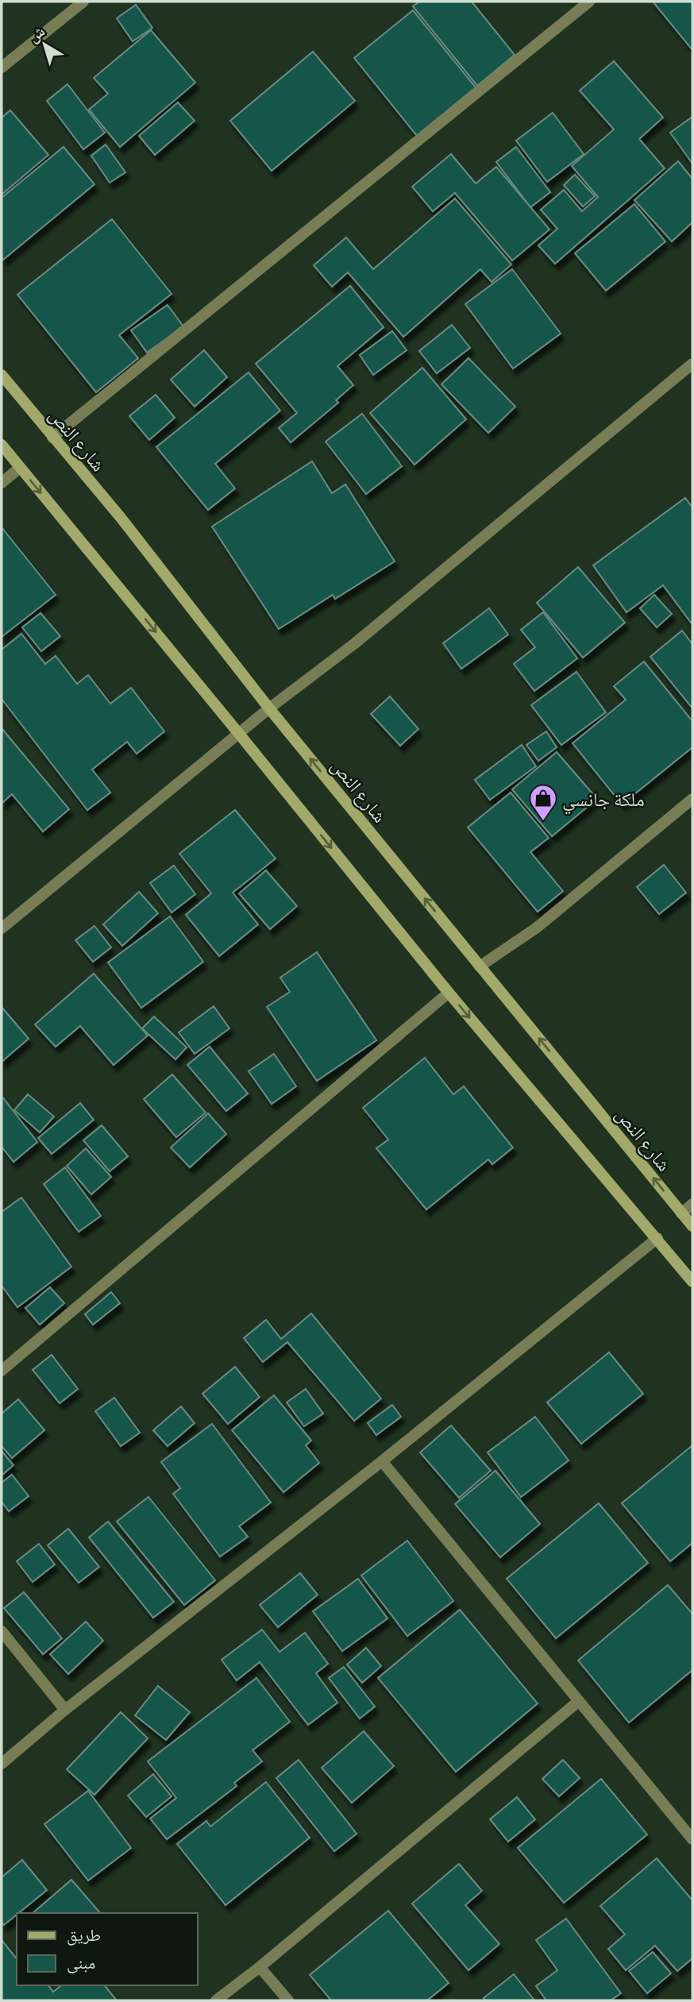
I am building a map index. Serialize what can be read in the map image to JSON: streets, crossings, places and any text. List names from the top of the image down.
{
  "streets": {
    "main road": ["شارع النص"]
  },
  "places": {
    "shop": ["ملكة جانسي"]
  },
  "legend": ["طريق", "مبنى"],
  "north": "top left"
}
